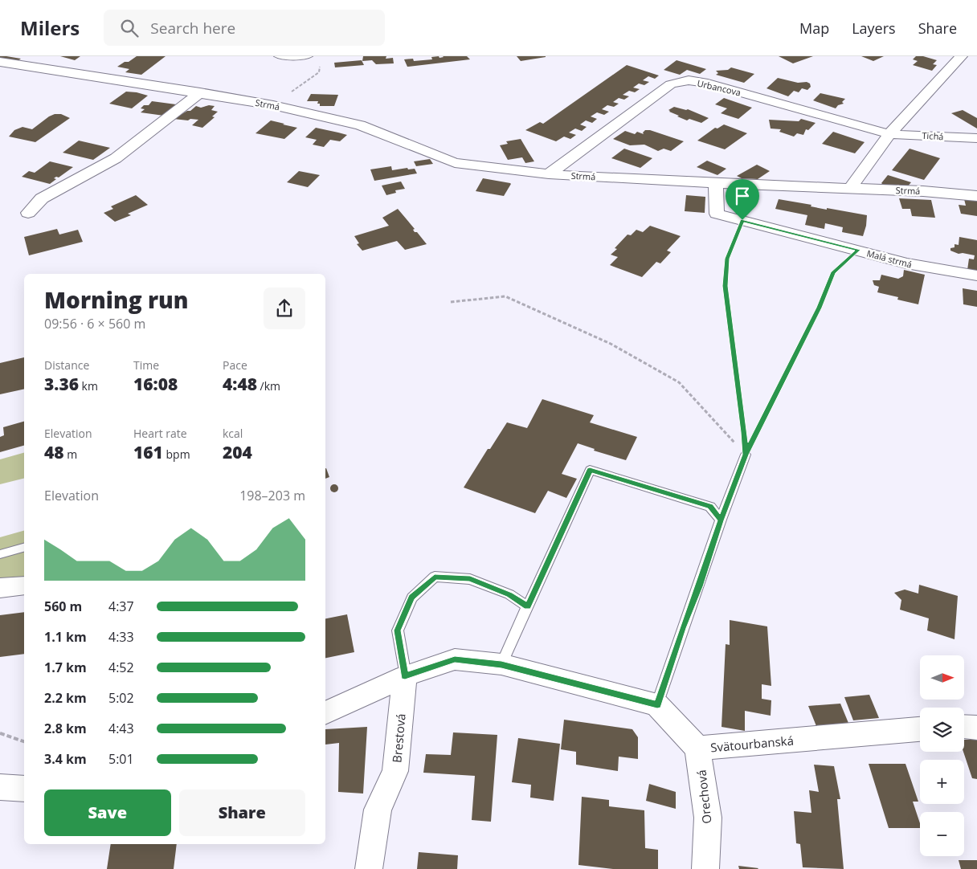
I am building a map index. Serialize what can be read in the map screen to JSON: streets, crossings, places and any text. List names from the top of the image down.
{
  "streets": {
    "street": [
      "Urbancova",
      "Strmá",
      "Tichá",
      "Malá strmá",
      "Brestová",
      "Svätourbanská",
      "Orechová"
    ]
  },
  "crossings": [
    ["Urbancova", "Strmá"],
    ["Urbancova", "Tichá"],
    ["Strmá", "Malá strmá"],
    ["Svätourbanská", "Orechová"]
  ],
  "north": "right",
  "page": {
    "header": "Milers",
    "search": "Search here",
    "nav": ["Map", "Layers", "Share"],
    "heading": ["Morning run", "09:56 · 6 × 560 m"],
    "stats": [
      ["Distance", "3.36 km"],
      ["Time", "16:08"],
      ["Pace", "4:48 /km"],
      ["Elevation", "48 m"],
      ["Heart rate", "161 bpm"],
      ["kcal", "204"]
    ],
    "chart": ["Elevation", "198–203 m"],
    "list": [
      {
        "name": "560 m",
        "note": "4:37"
      },
      {
        "name": "1.1 km",
        "note": "4:33"
      },
      {
        "name": "1.7 km",
        "note": "4:52"
      },
      {
        "name": "2.2 km",
        "note": "5:02"
      },
      {
        "name": "2.8 km",
        "note": "4:43"
      },
      {
        "name": "3.4 km",
        "note": "5:01"
      }
    ],
    "map_buttons": ["+", "−"],
    "buttons": ["Save", "Share"]
  }
}
